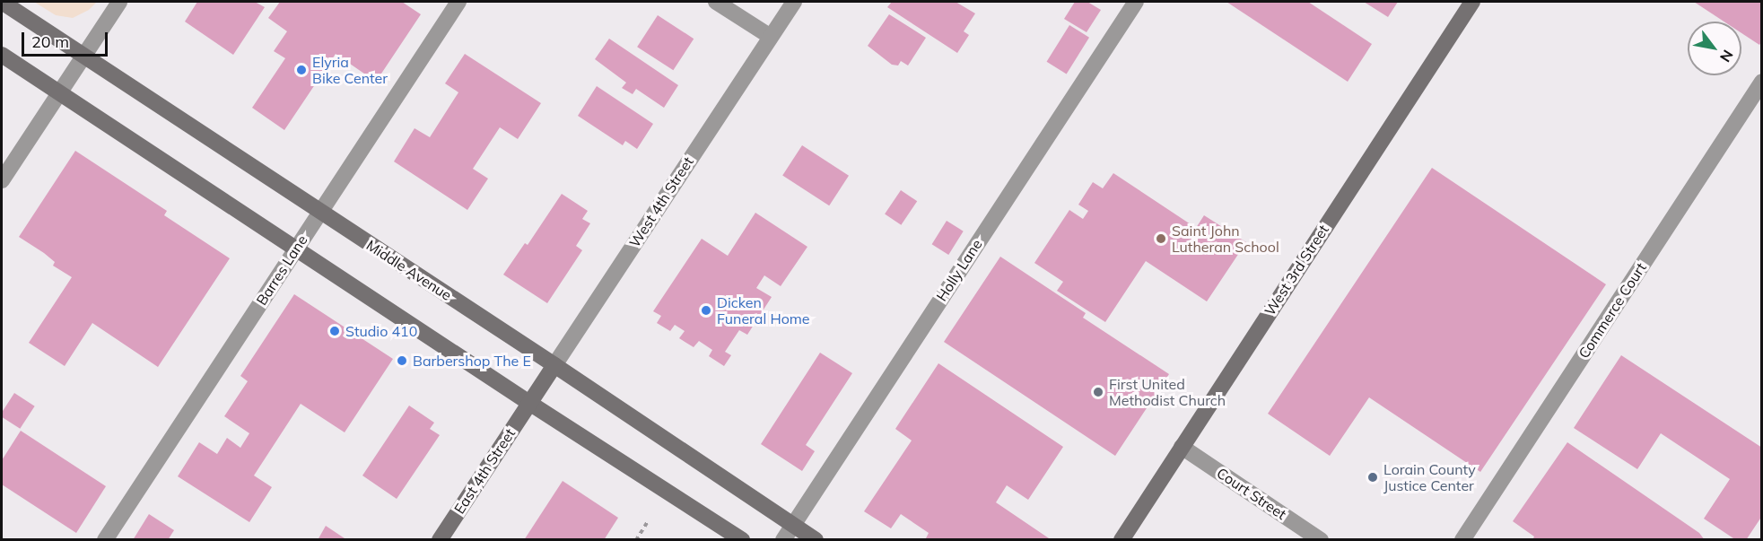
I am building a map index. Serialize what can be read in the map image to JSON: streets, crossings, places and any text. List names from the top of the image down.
{
  "streets": {
    "main road": [
      "West 4th Street",
      "Middle Avenue",
      "West 3rd Street",
      "East 4th Street"
    ],
    "street": [
      "Barres Lane",
      "Holly Lane",
      "Commerce Court",
      "Court Street"
    ]
  },
  "crossings": [
    ["West 4th Street", "Middle Avenue"],
    ["West 4th Street", "East 4th Street"],
    ["Barres Lane", "Middle Avenue"],
    ["Middle Avenue", "Holly Lane"],
    ["West 3rd Street", "Court Street"]
  ],
  "places": [
    "Elyria Bike Center",
    "Saint John Lutheran School",
    "Dicken Funeral Home",
    "Studio 410",
    "Barbershop The E",
    "First United Methodist Church",
    "Lorain County Justice Center"
  ],
  "scale_bar": "20 m",
  "north": "bottom right"
}
